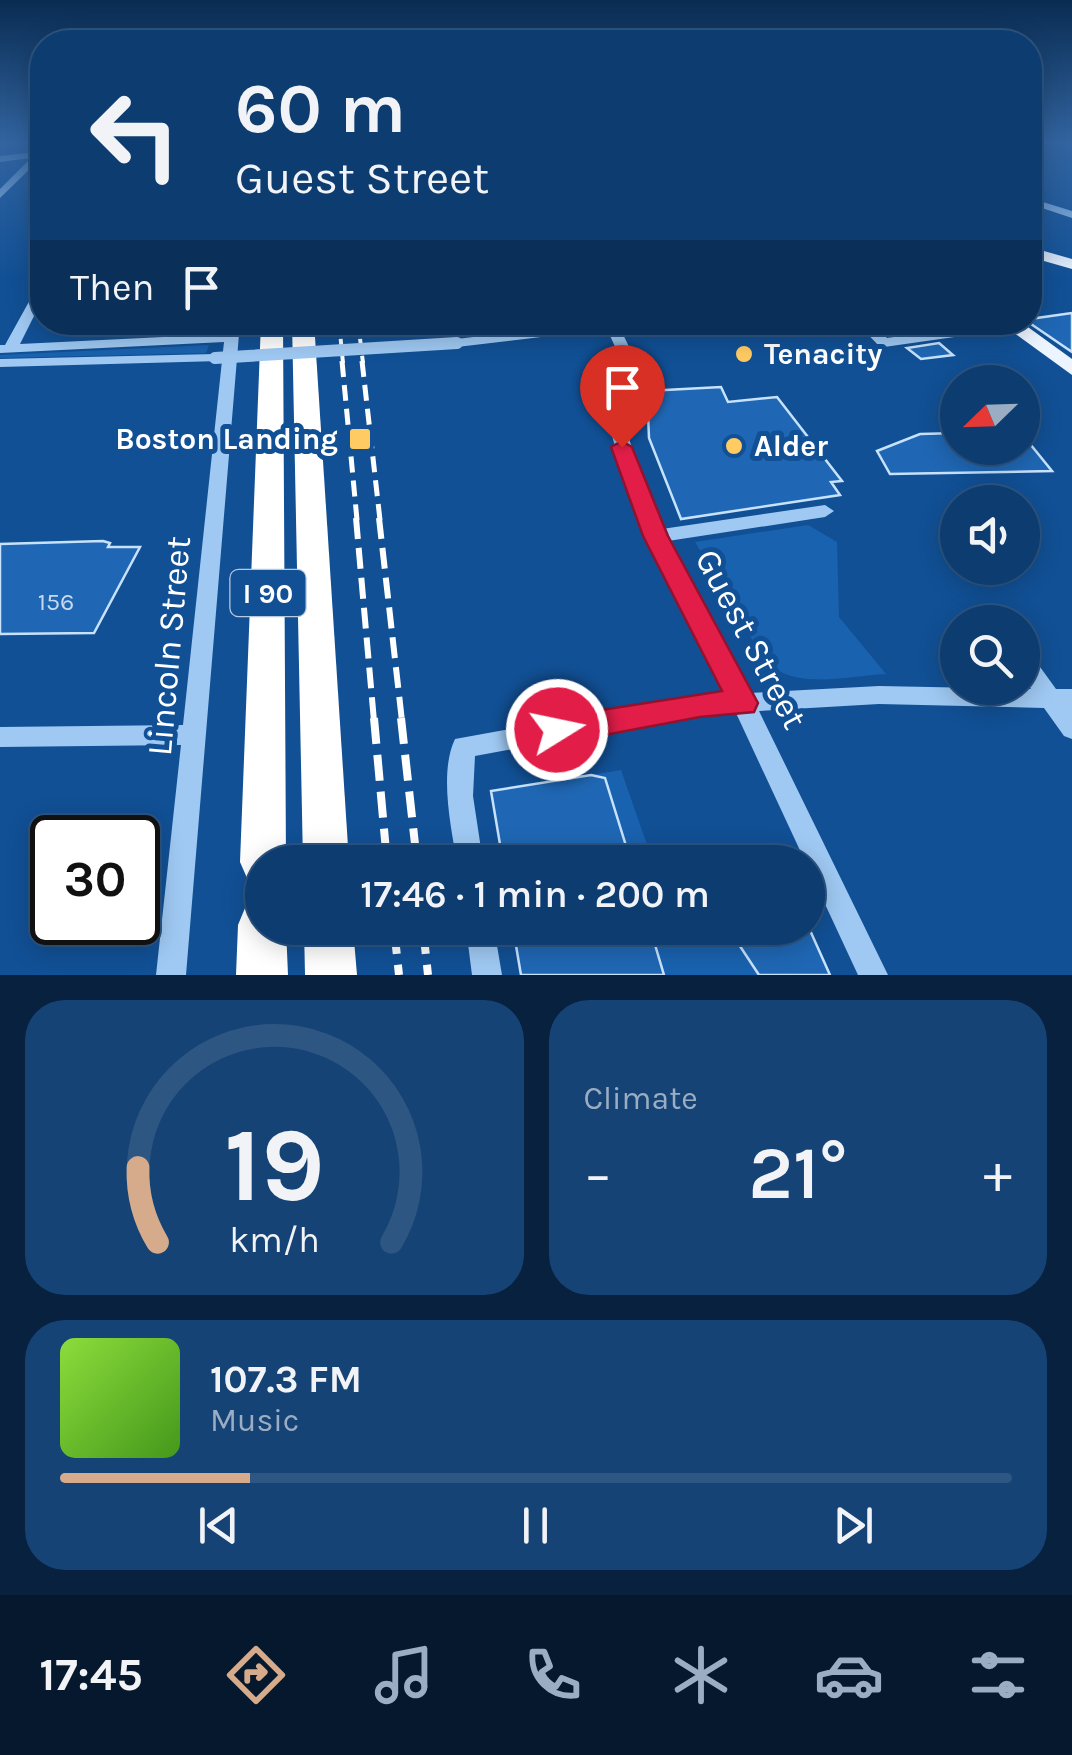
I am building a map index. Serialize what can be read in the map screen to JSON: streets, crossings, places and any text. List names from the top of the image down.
{
  "streets": {
    "highway": ["I 90"],
    "street": ["Guest Street", "Lincoln Street"]
  },
  "places": {
    "other": ["Tenacity", "Alder"],
    "transit": ["Boston Landing"]
  },
  "house_numbers": ["156"],
  "north": "bottom left",
  "page": {
    "turn": ["60 m", "Guest Street"],
    "then": "Then",
    "limit": "30",
    "trip": "17:46 · 1 min · 200 m",
    "tile": "Climate",
    "heat": ["−", "21°", "+"],
    "song": ["107.3 FM", "Music"],
    "tabs": "17:45",
    "gauge": ["19", "km/h"]
  }
}
